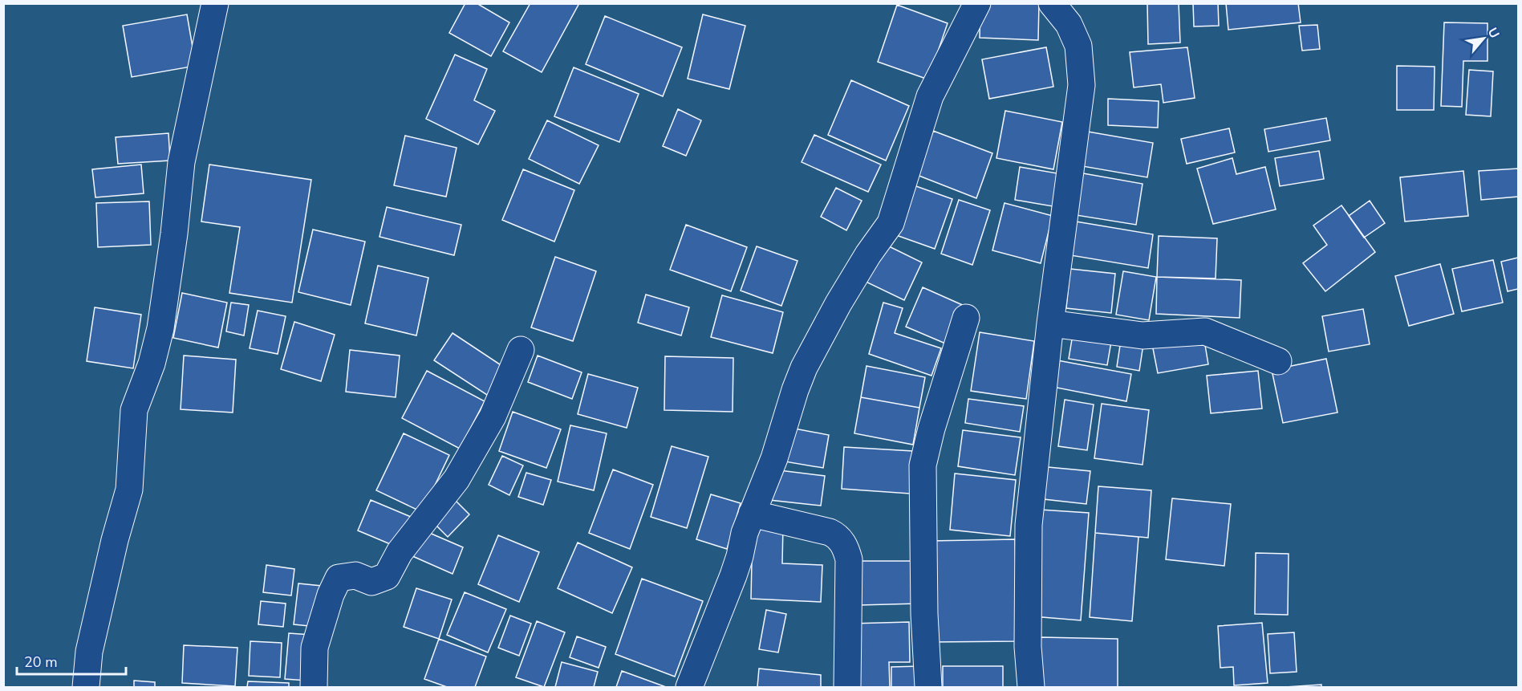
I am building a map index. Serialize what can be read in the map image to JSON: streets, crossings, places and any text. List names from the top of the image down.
{
  "scale_bar": "20 m",
  "north": "top right"
}
